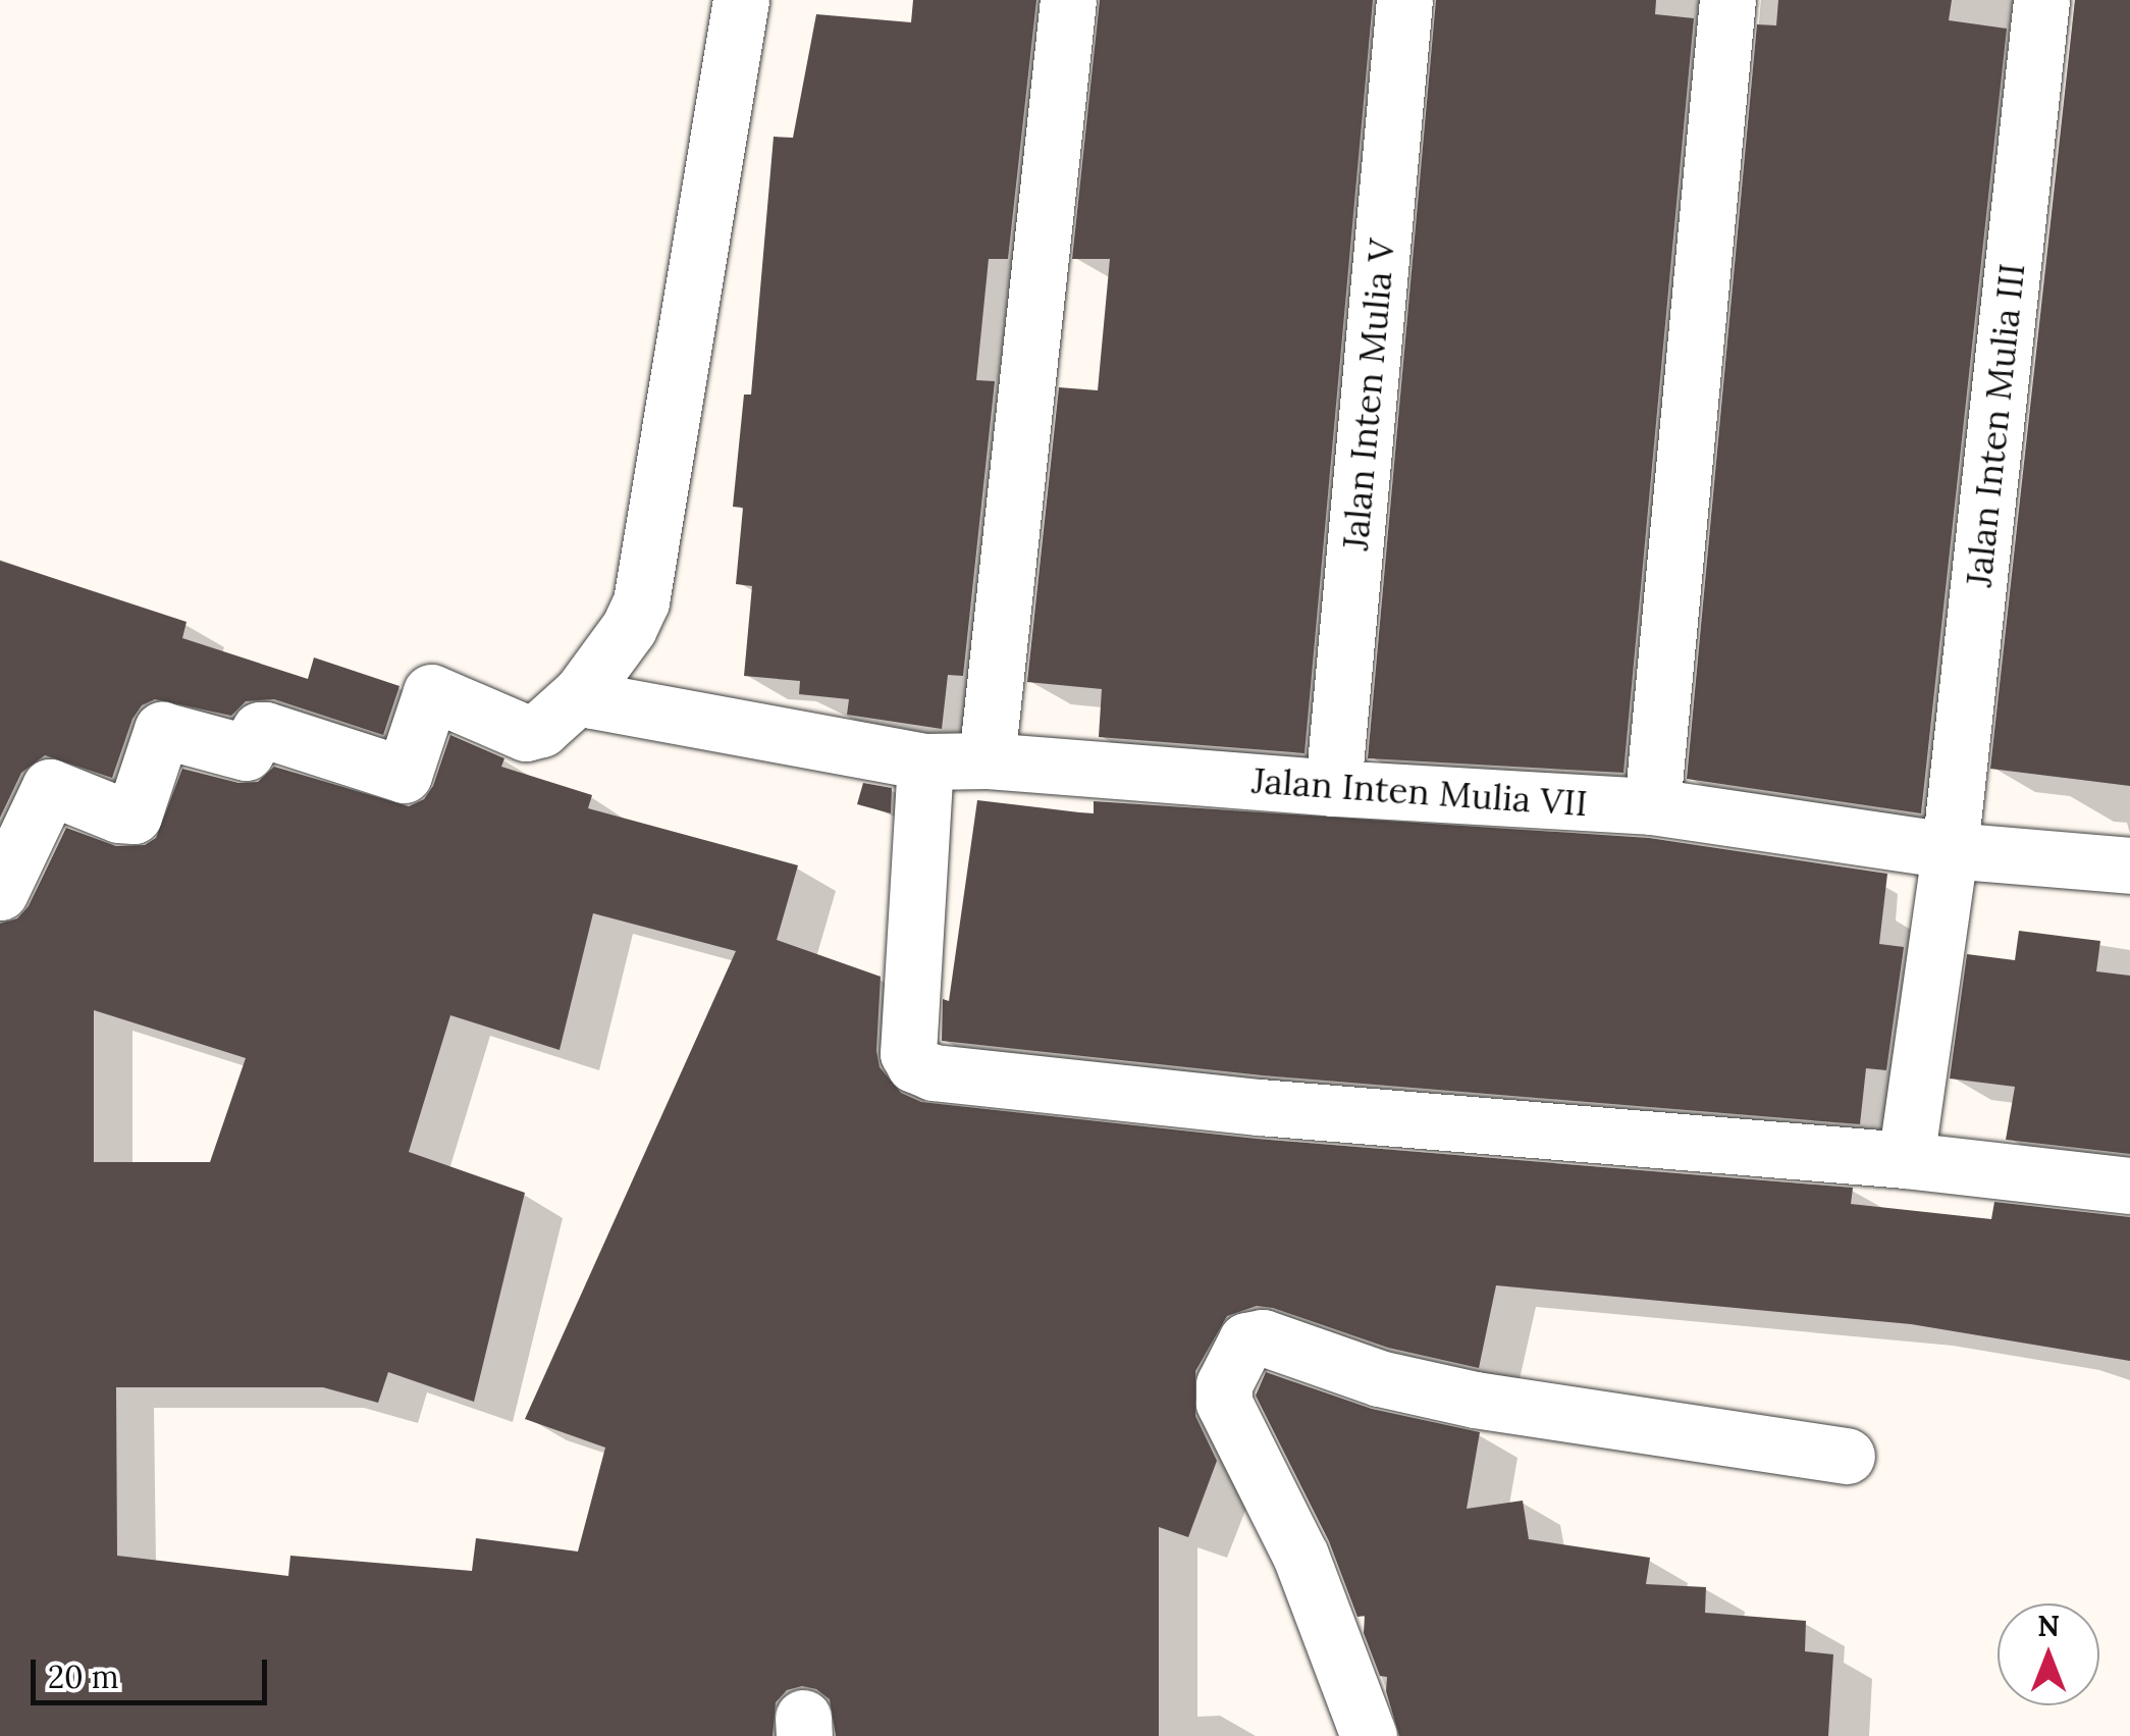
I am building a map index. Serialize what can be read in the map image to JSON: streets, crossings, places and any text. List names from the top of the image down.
{
  "streets": {
    "street": ["Jalan Inten Mulia V", "Jalan Inten Mulia III", "Jalan Inten Mulia VII"]
  },
  "crossings": [
    ["Jalan Inten Mulia V", "Jalan Inten Mulia VII"],
    ["Jalan Inten Mulia III", "Jalan Inten Mulia VII"]
  ],
  "scale_bar": "20 m",
  "north": "top"
}
